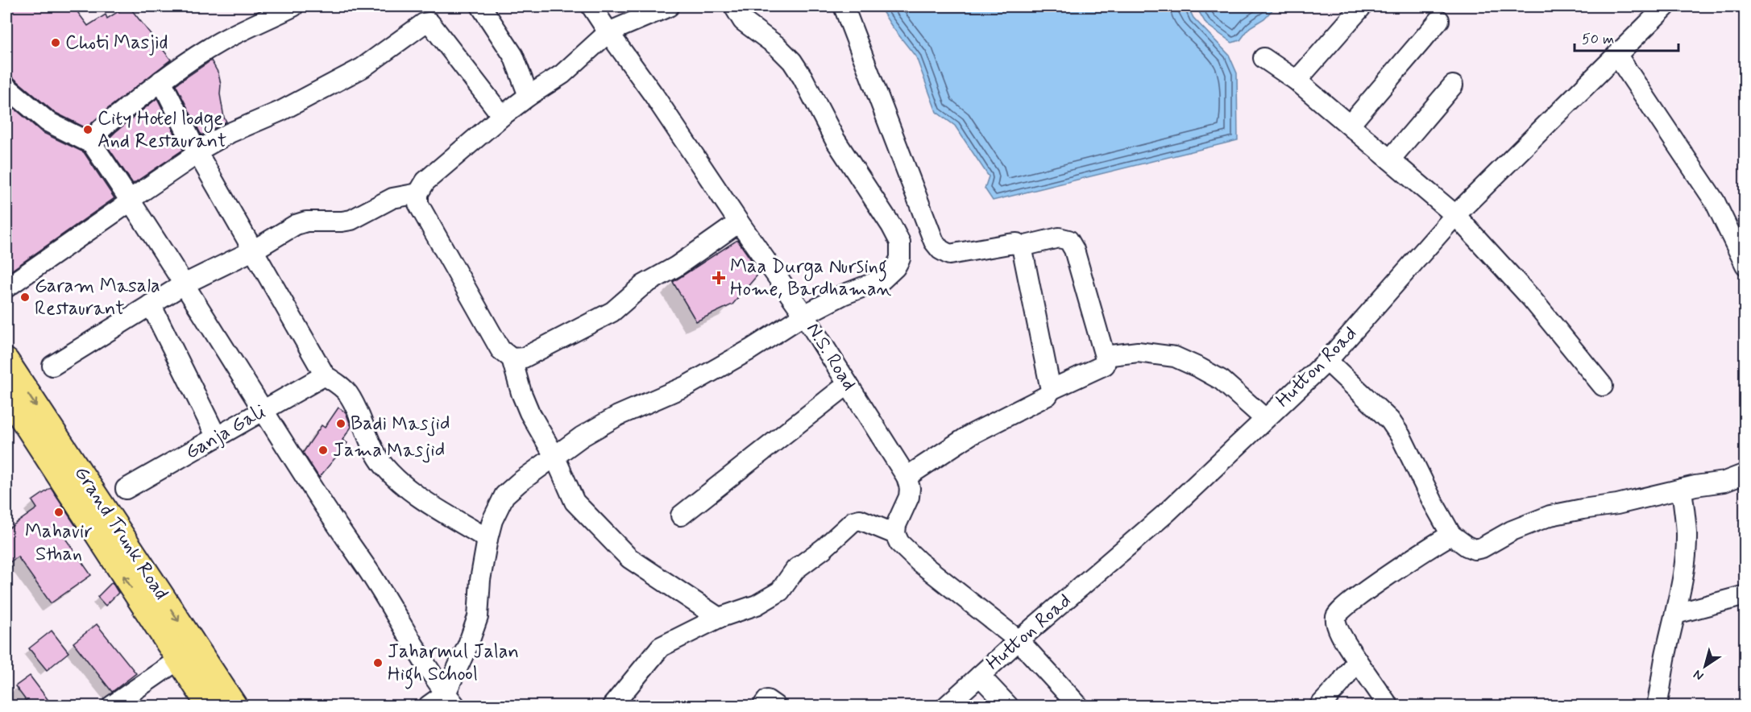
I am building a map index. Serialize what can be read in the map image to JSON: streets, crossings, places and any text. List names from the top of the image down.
{
  "streets": {
    "main road": ["Grand Trunk Road"],
    "street": ["N.S. Road", "Hutton Road", "Ganja Gali"]
  },
  "places": {
    "other": [
      "Choti Masjid",
      "City Hotel lodge And Restaurant",
      "Garam Masala Restaurant",
      "Badi Masjid",
      "Jama Masjid",
      "Mahavir Sthan",
      "Jaharmul Jalan High School"
    ],
    "health": ["Maa Durga Nursing Home, Bardhaman"]
  },
  "scale_bar": "50 m",
  "north": "bottom left"
}
